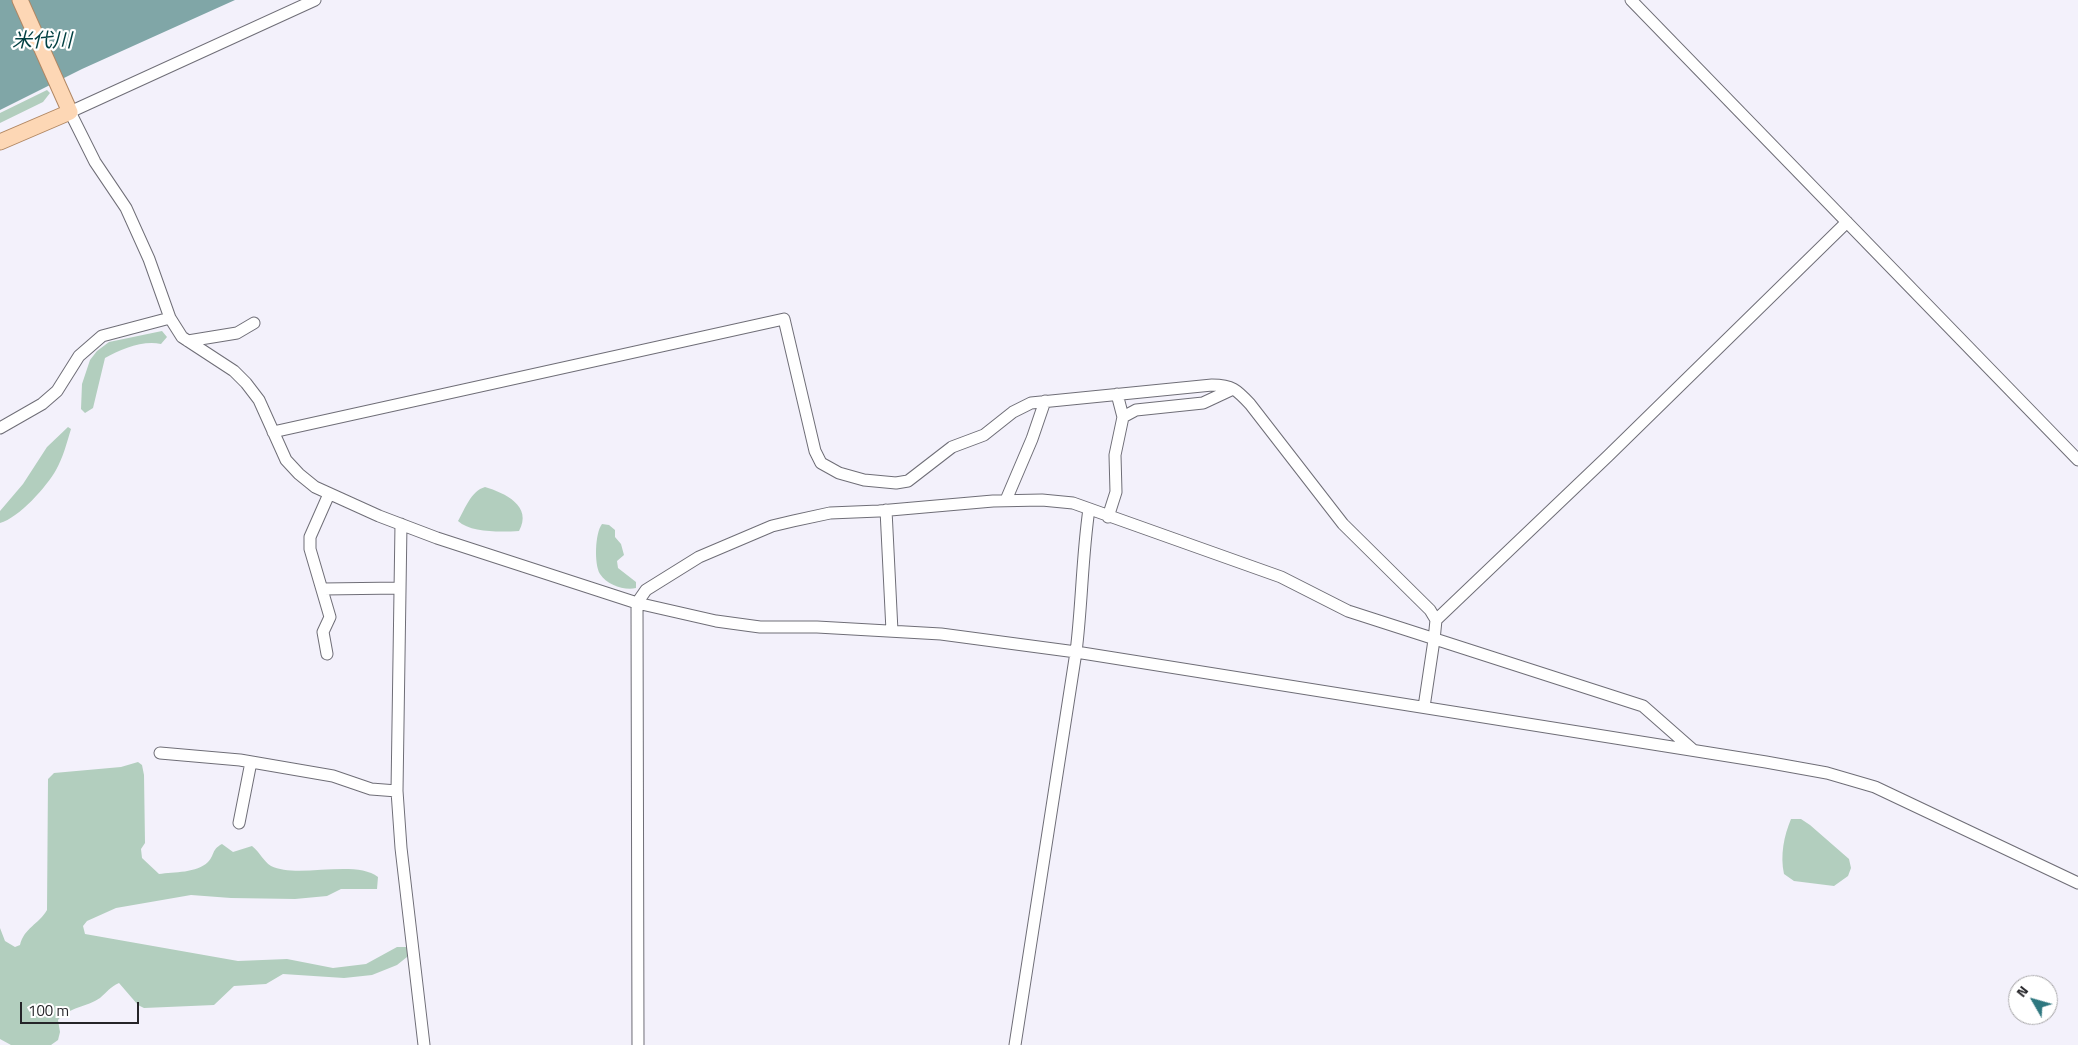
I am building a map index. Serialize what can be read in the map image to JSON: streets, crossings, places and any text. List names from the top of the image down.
{
  "water": ["米代川"],
  "scale_bar": "100 m",
  "north": "top left"
}
